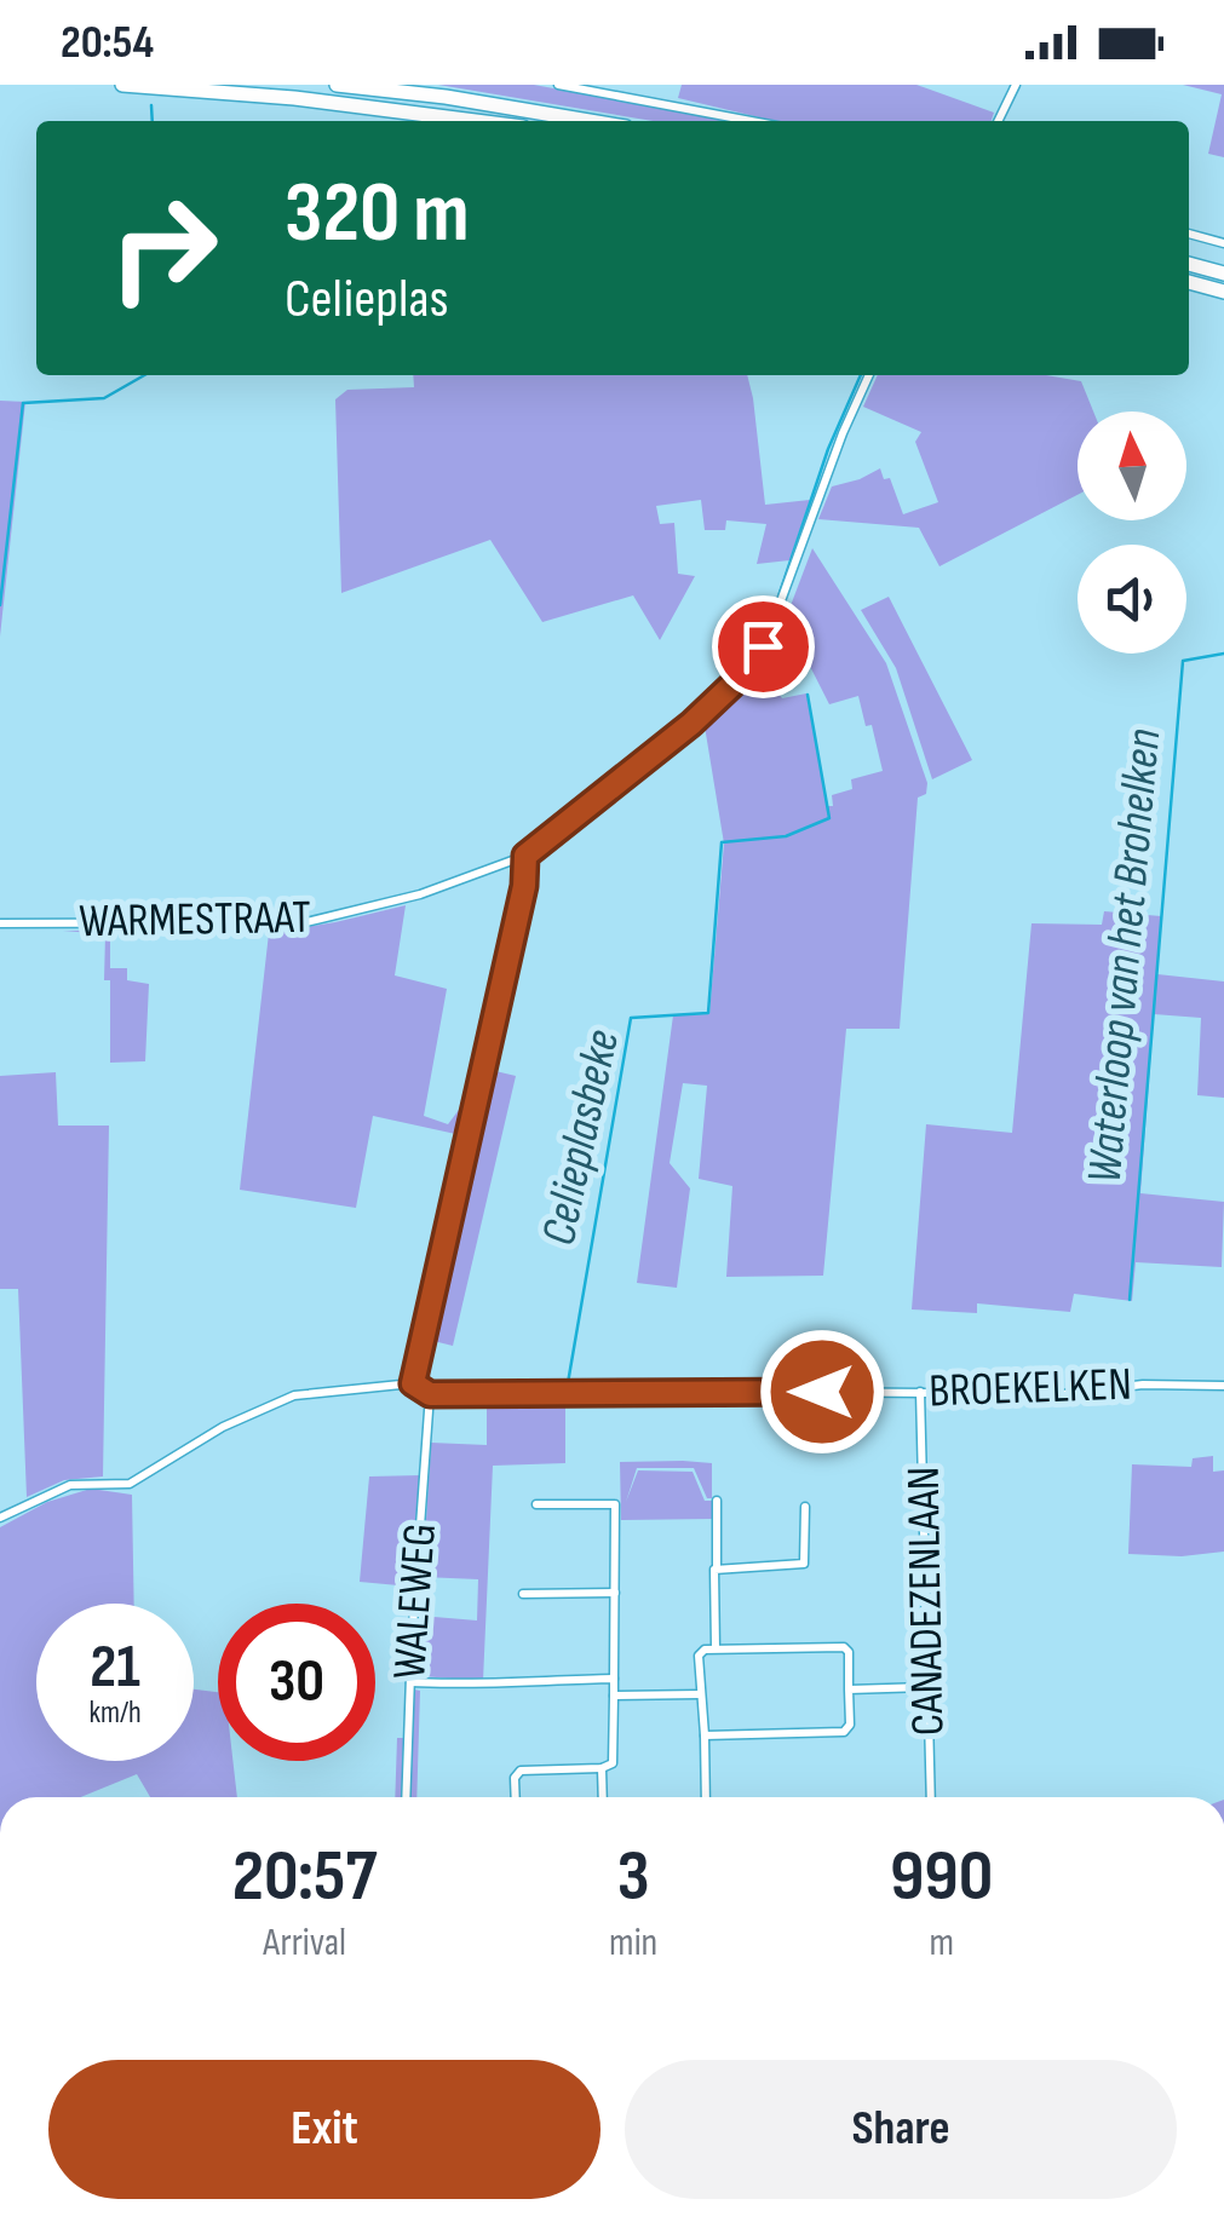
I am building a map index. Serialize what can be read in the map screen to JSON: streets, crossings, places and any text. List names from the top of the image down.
{
  "streets": {
    "street": [
      "WARMESTRAAT",
      "BROEKELKEN",
      "WALEWEG",
      "CANADEZENLAAN"
    ]
  },
  "crossings": [
    ["BROEKELKEN", "WALEWEG"],
    ["BROEKELKEN", "CANADEZENLAAN"]
  ],
  "water": ["Waterloop van het Brohelken", "Celieplasbeke"],
  "north": "top",
  "page": {
    "status": "20:54",
    "turn": ["320 m", "Celieplas"],
    "speed": "21 km/h",
    "limit": "30",
    "eta": [
      "20:57",
      "Arrival",
      "3",
      "min",
      "990",
      "m"
    ],
    "buttons": ["Exit", "Share"]
  }
}
